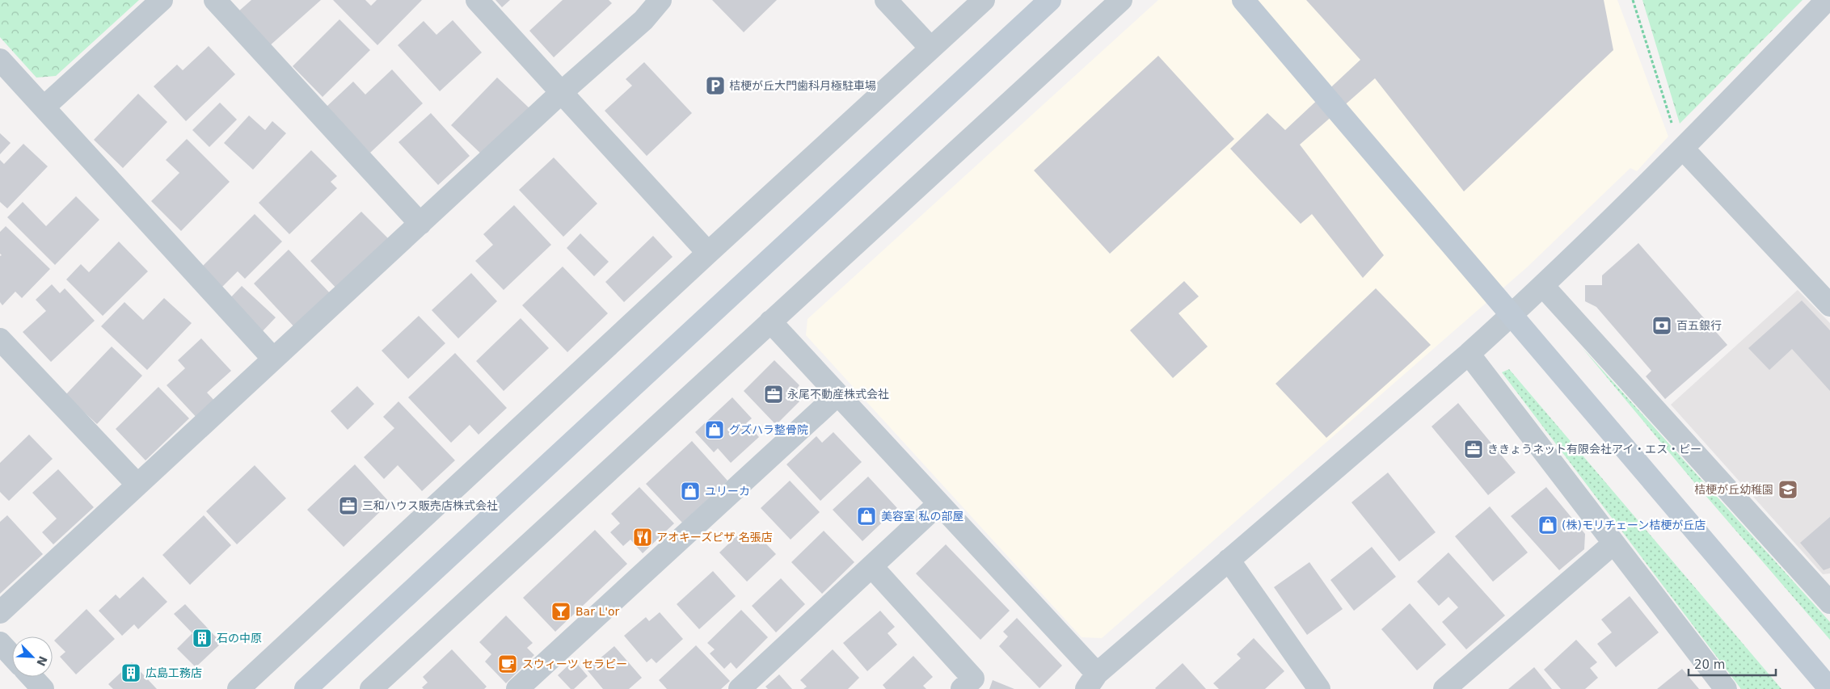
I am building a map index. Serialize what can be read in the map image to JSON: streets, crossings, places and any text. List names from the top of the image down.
{
  "places": {
    "parking": ["桔梗が丘大門歯科月極駐車場"],
    "bank": ["百五銀行"],
    "office": ["永尾不動産株式会社", "ききょうネット有限会社アイ・エス・ピー", "三和ハウス販売店株式会社"],
    "shop": [
      "グズハラ整骨院",
      "ユリーカ",
      "美容室 私の部屋",
      "(株)モリチェーン桔梗が丘店"
    ],
    "school or university": ["桔梗が丘幼稚園"],
    "restaurant": ["アオキーズピザ 名張店"],
    "bar": ["Bar L'or"],
    "building": ["石の中原", "広島工務店"],
    "cafe": ["スウィーツ セラピー"]
  },
  "scale_bar": "20 m",
  "north": "bottom right"
}
